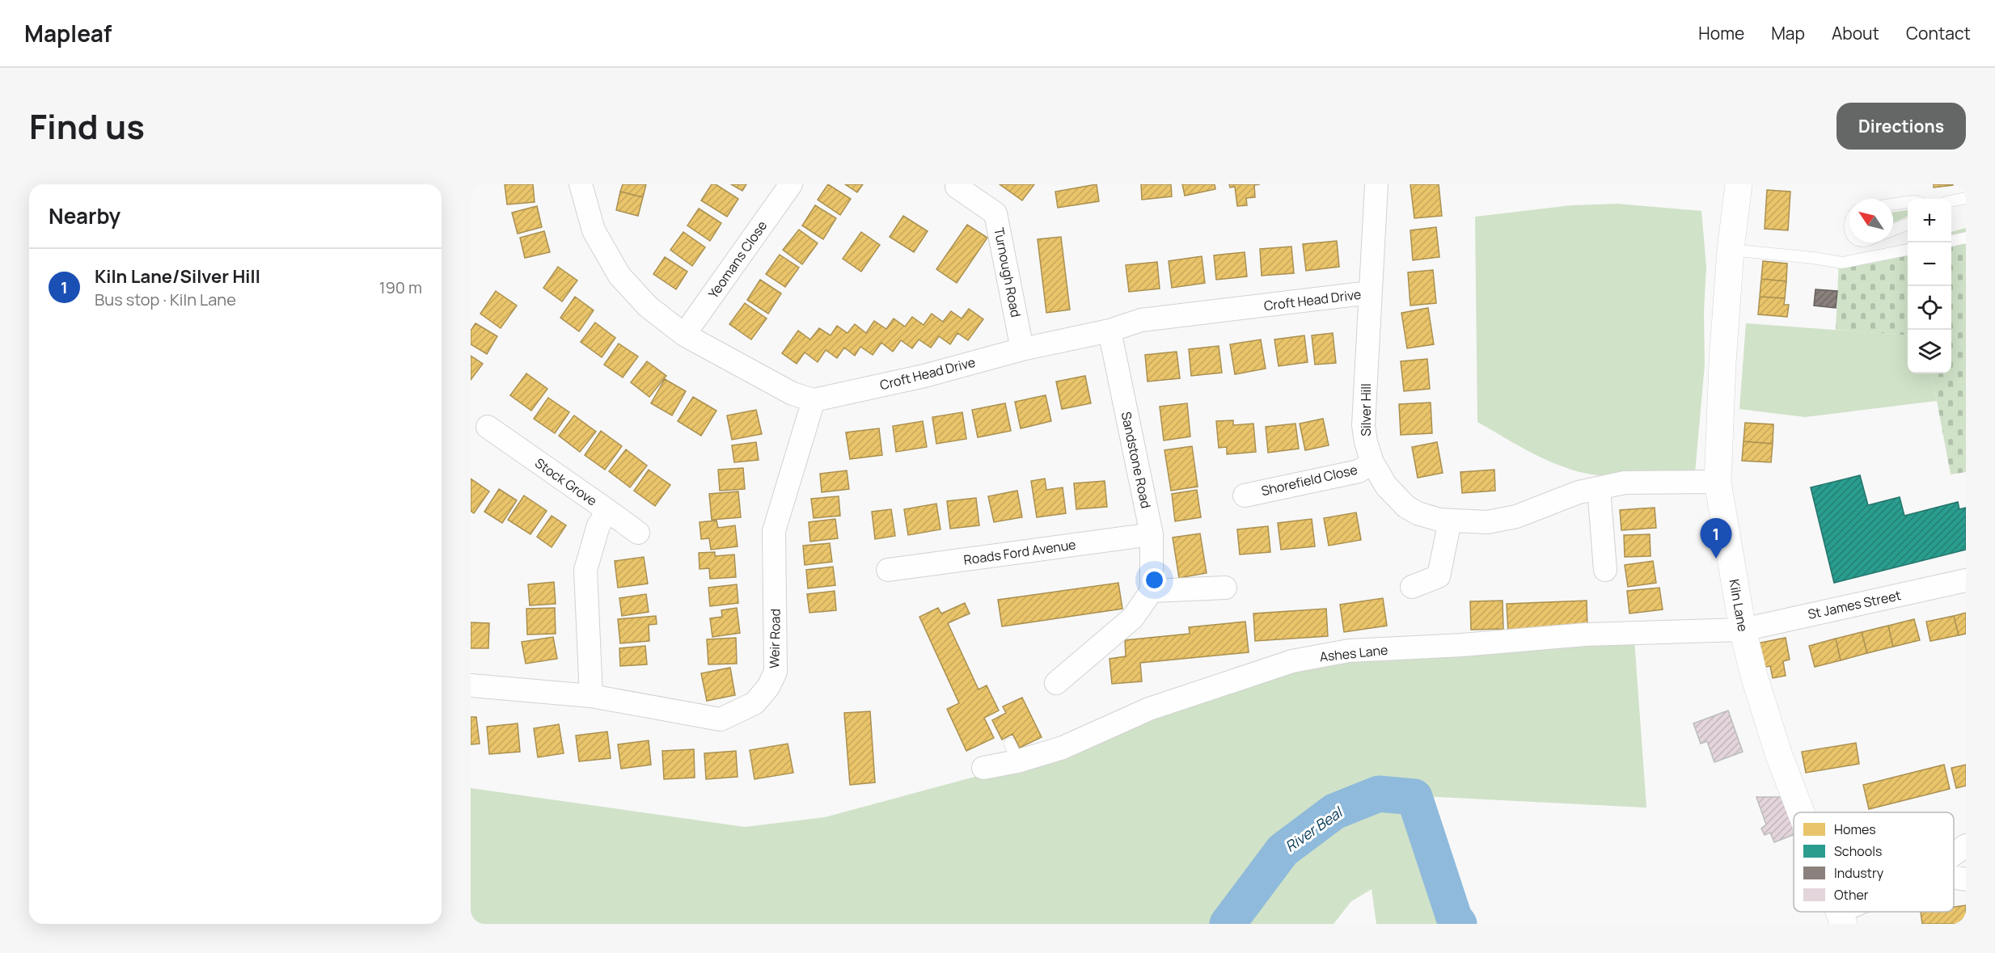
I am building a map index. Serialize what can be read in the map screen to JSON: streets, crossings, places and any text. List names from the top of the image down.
{
  "streets": {
    "main road": ["Kiln Lane"],
    "street": [
      "Yeomans Close",
      "Turnough Road",
      "Croft Head Drive",
      "Silver Hill",
      "Sandstone Road",
      "Shorefield Close",
      "Stock Grove",
      "Roads Ford Avenue",
      "St James Street",
      "Weir Road",
      "Ashes Lane"
    ]
  },
  "crossings": [
    ["Turnough Road", "Croft Head Drive"],
    ["Croft Head Drive", "Silver Hill"],
    ["Croft Head Drive", "Sandstone Road"],
    ["Croft Head Drive", "Weir Road"],
    ["Silver Hill", "Shorefield Close"],
    ["Silver Hill", "Kiln Lane"],
    ["Sandstone Road", "Roads Ford Avenue"],
    ["Stock Grove", "Weir Road"],
    ["St James Street", "Kiln Lane"],
    ["St James Street", "Ashes Lane"],
    ["Kiln Lane", "Ashes Lane"]
  ],
  "water": ["River Beal"],
  "legend": [
    "Homes",
    "Schools",
    "Industry",
    "Other"
  ],
  "north": "top left",
  "page": {
    "header": "Mapleaf",
    "nav": [
      "Home",
      "Map",
      "About",
      "Contact"
    ],
    "title": "Find us",
    "buttons": "Directions",
    "heading": "Nearby",
    "map_buttons": ["+", "−"],
    "list": [
      {
        "mark": "1",
        "name": "Kiln Lane/Silver Hill",
        "note": "Bus stop · Kiln Lane",
        "value": "190 m"
      }
    ],
    "pins": "1"
  }
}
